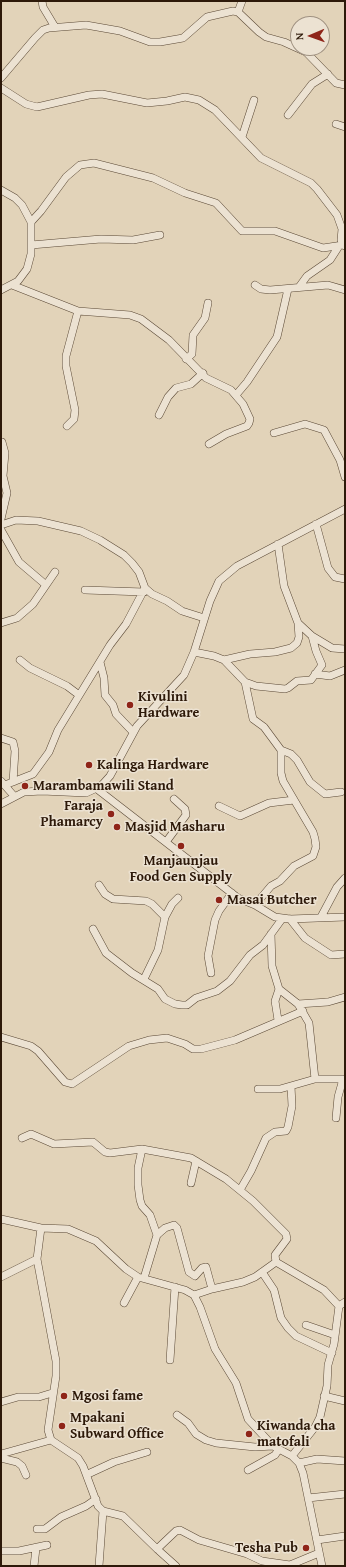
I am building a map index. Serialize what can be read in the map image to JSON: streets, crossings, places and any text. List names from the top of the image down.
{
  "places": [
    "Kivulini Hardware",
    "Kalinga Hardware",
    "Marambamawili Stand",
    "Faraja Phamarcy",
    "Masjid Masharu",
    "Manjaunjau Food Gen Supply",
    "Masai Butcher",
    "Mgosi fame",
    "Mpakani Subward Office",
    "Kiwanda cha matofali",
    "Tesha Pub"
  ],
  "north": "left"
}
